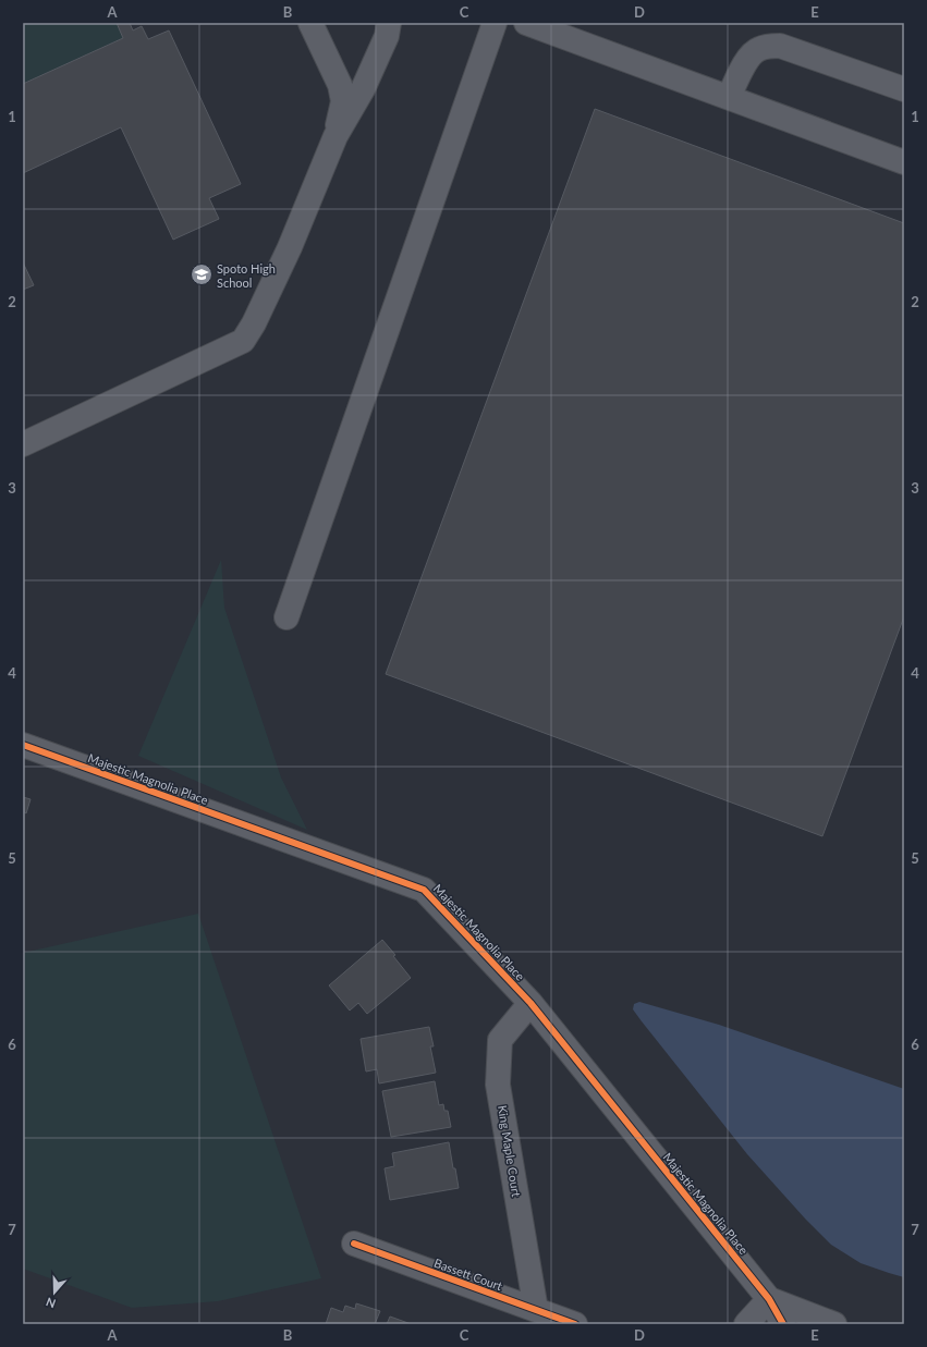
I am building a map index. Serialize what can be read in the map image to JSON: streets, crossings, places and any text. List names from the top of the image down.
{
  "streets": {
    "street": ["Majestic Magnolia Place", "King Maple Court", "Bassett Court"]
  },
  "crossings": [
    ["Majestic Magnolia Place", "King Maple Court"],
    ["King Maple Court", "Bassett Court"]
  ],
  "places": {
    "school or university": ["Spoto High School"]
  },
  "north": "bottom",
  "grid": {
    "columns": [
      "A",
      "B",
      "C",
      "D",
      "E"
    ],
    "rows": [
      "1",
      "2",
      "3",
      "4",
      "5",
      "6",
      "7"
    ]
  }
}
